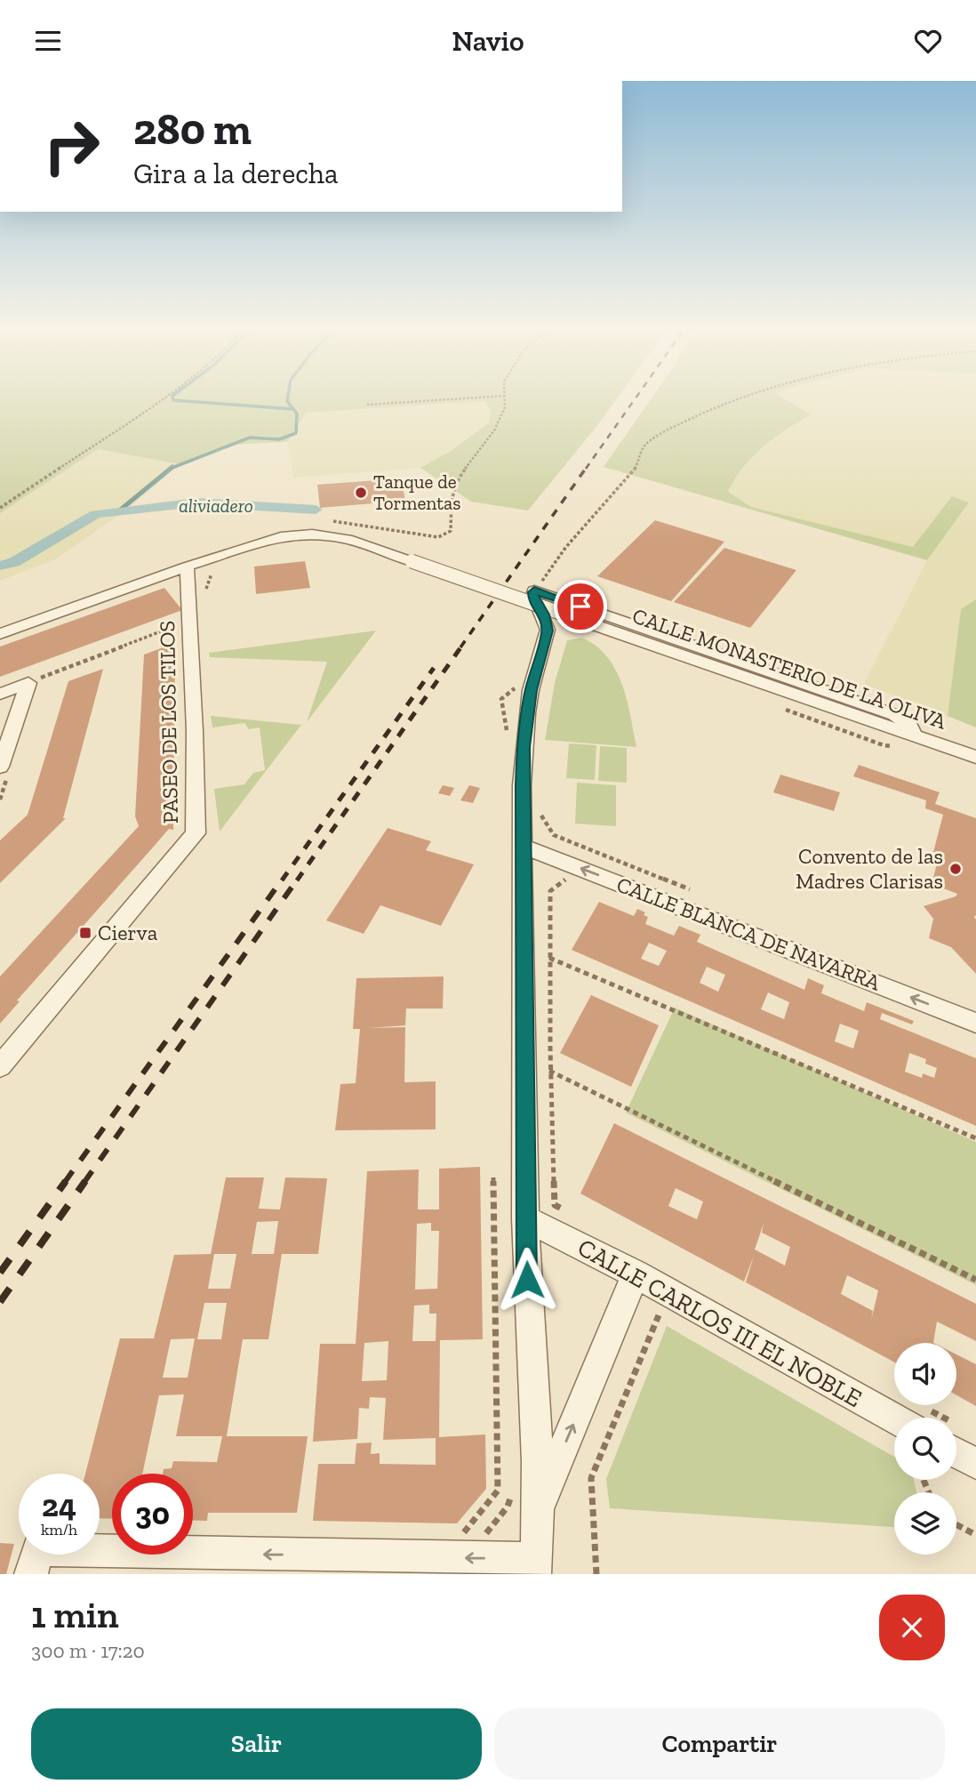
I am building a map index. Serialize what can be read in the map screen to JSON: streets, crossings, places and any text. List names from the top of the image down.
{
  "streets": {
    "street": [
      "CALLE MONASTERIO DE LA OLIVA",
      "PASEO DE LOS TILOS",
      "CALLE BLANCA DE NAVARRA",
      "CALLE CARLOS III EL NOBLE"
    ]
  },
  "crossings": [
    ["CALLE MONASTERIO DE LA OLIVA", "PASEO DE LOS TILOS"]
  ],
  "one_way": ["CALLE BLANCA DE NAVARRA"],
  "water": ["aliviadero"],
  "places": {
    "other": ["Tanque de Tormentas", "Convento de las Madres Clarisas"],
    "transit": ["Cierva"]
  },
  "page": {
    "header": "Navio",
    "turn": ["280 m", "Gira a la derecha"],
    "speed": "24 km/h",
    "limit": "30",
    "heading": ["1 min", "300 m · 17:20"],
    "buttons": ["Salir", "Compartir"]
  }
}
